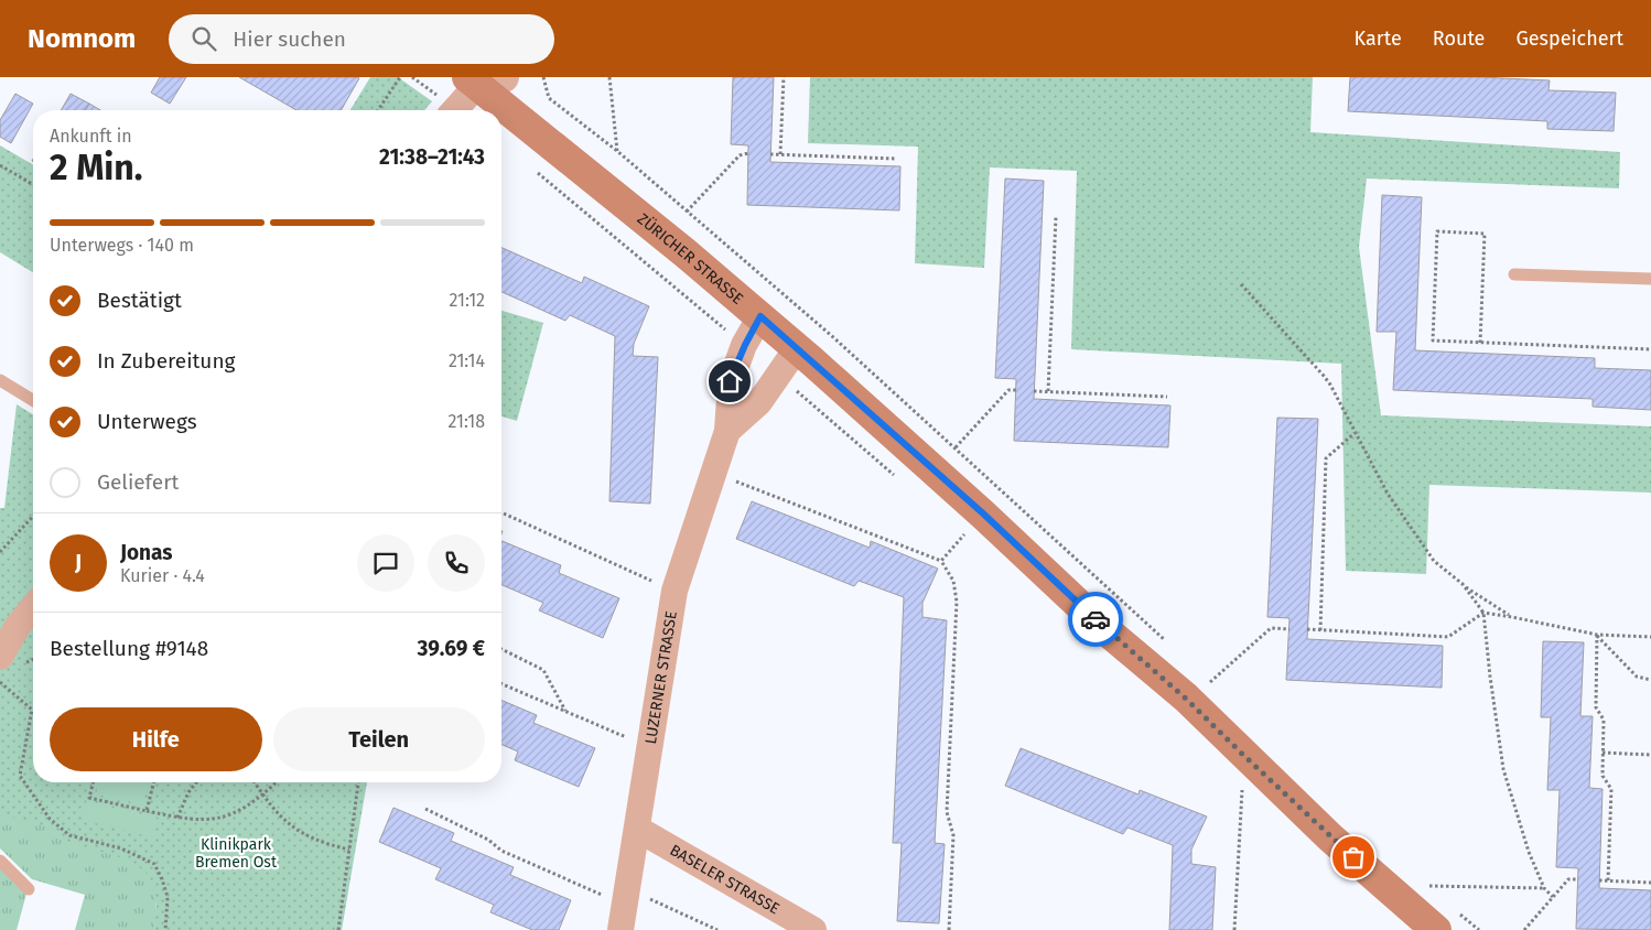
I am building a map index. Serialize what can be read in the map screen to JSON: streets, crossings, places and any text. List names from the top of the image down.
{
  "streets": {
    "main road": ["ZÜRICHER STRASSE"],
    "street": ["LUZERNER STRASSE", "BASELER STRASSE"]
  },
  "crossings": [
    ["ZÜRICHER STRASSE", "LUZERNER STRASSE"],
    ["LUZERNER STRASSE", "BASELER STRASSE"]
  ],
  "parks": ["Klinikpark Bremen Ost"],
  "page": {
    "header": "Nomnom",
    "search": "Hier suchen",
    "nav": ["Karte", "Route", "Gespeichert"],
    "heading": ["2 Min.", "Ankunft in", "21:38–21:43"],
    "panel": [
      "Jonas",
      "Kurier · 4.4",
      "Bestellung #9148",
      "39.69 €"
    ],
    "bar": "Unterwegs · 140 m",
    "list": [
      ["Bestätigt", "21:12"],
      ["In Zubereitung", "21:14"],
      ["Unterwegs", "21:18"],
      "Geliefert"
    ],
    "round": "J",
    "buttons": ["Hilfe", "Teilen"]
  }
}
